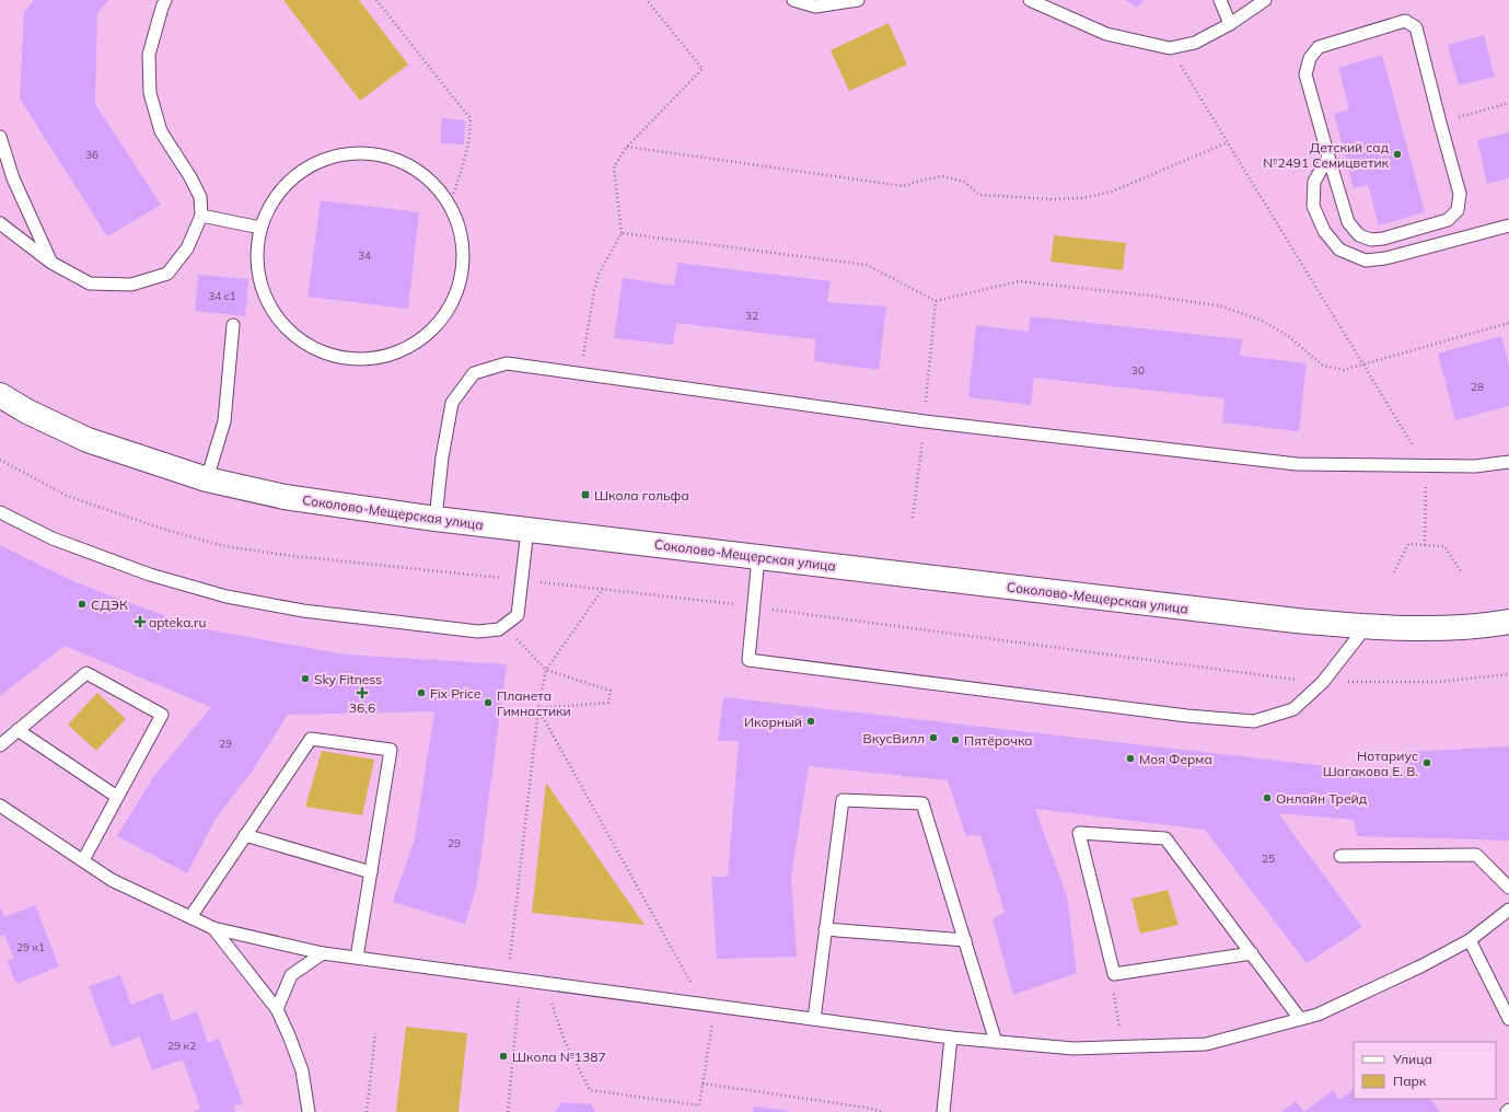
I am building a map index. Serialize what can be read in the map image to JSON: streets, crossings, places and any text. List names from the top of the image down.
{
  "streets": {
    "street": ["Соколово-Мещерская улица"]
  },
  "places": {
    "other": [
      "Детский сад №2491 Семицветик",
      "СДЭК",
      "Sky Fitness",
      "Fix Price",
      "Планета Гимнастики",
      "Икорный",
      "ВкусВилл",
      "Пятёрочка",
      "Моя Ферма",
      "Нотариус Шагакова Е. В.",
      "Онлайн Трейд",
      "Школа №1387"
    ],
    "transit": ["Школа гольфа"],
    "health": ["apteka.ru", "36,6"]
  },
  "house_numbers": [
    "36",
    "34",
    "34 с1",
    "32",
    "30",
    "28",
    "29",
    "29",
    "25",
    "29 к1",
    "29 к2"
  ],
  "legend": ["Улица", "Парк"]
}
